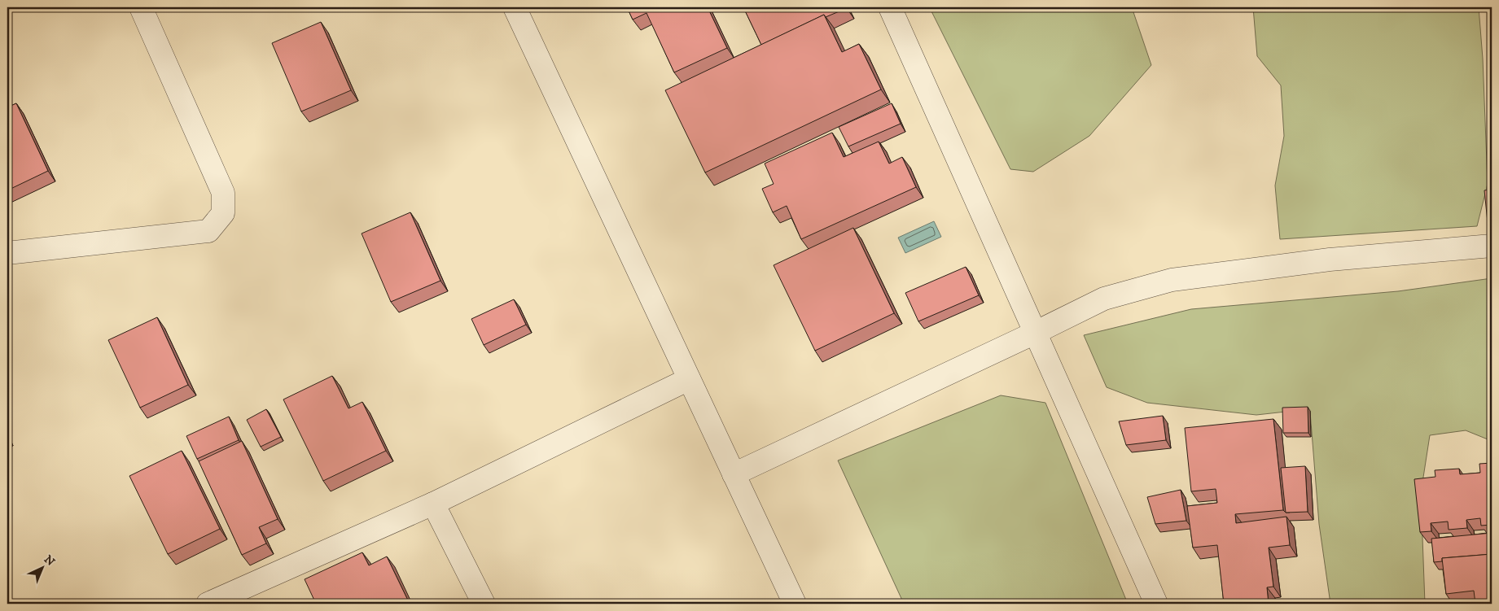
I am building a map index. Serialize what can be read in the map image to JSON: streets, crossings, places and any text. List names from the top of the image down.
{
  "north": "top right"
}
